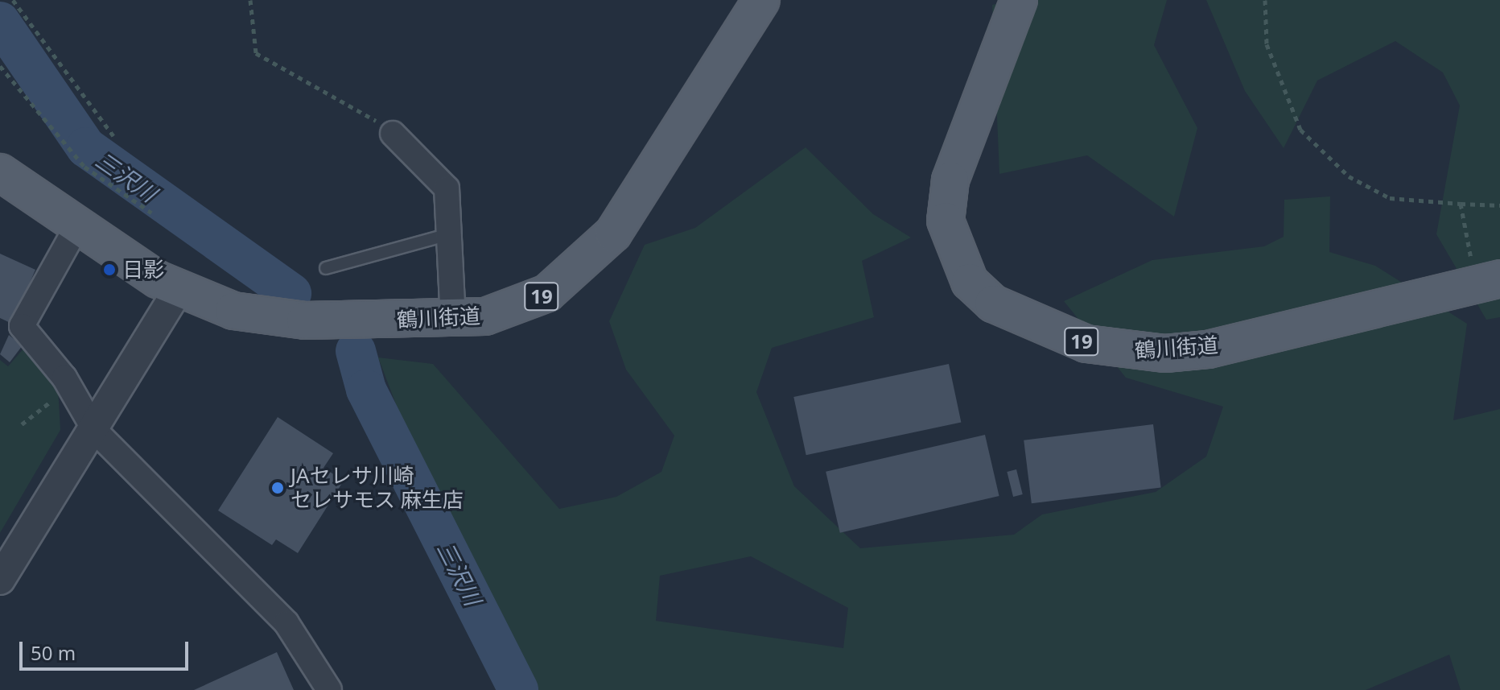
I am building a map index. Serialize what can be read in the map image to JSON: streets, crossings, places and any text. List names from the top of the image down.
{
  "streets": {
    "main road": ["19", "鶴川街道"]
  },
  "water": ["三沢川"],
  "places": ["日影", "JAセレサ川崎 セレサモス 麻生店"],
  "scale_bar": "50 m"
}
